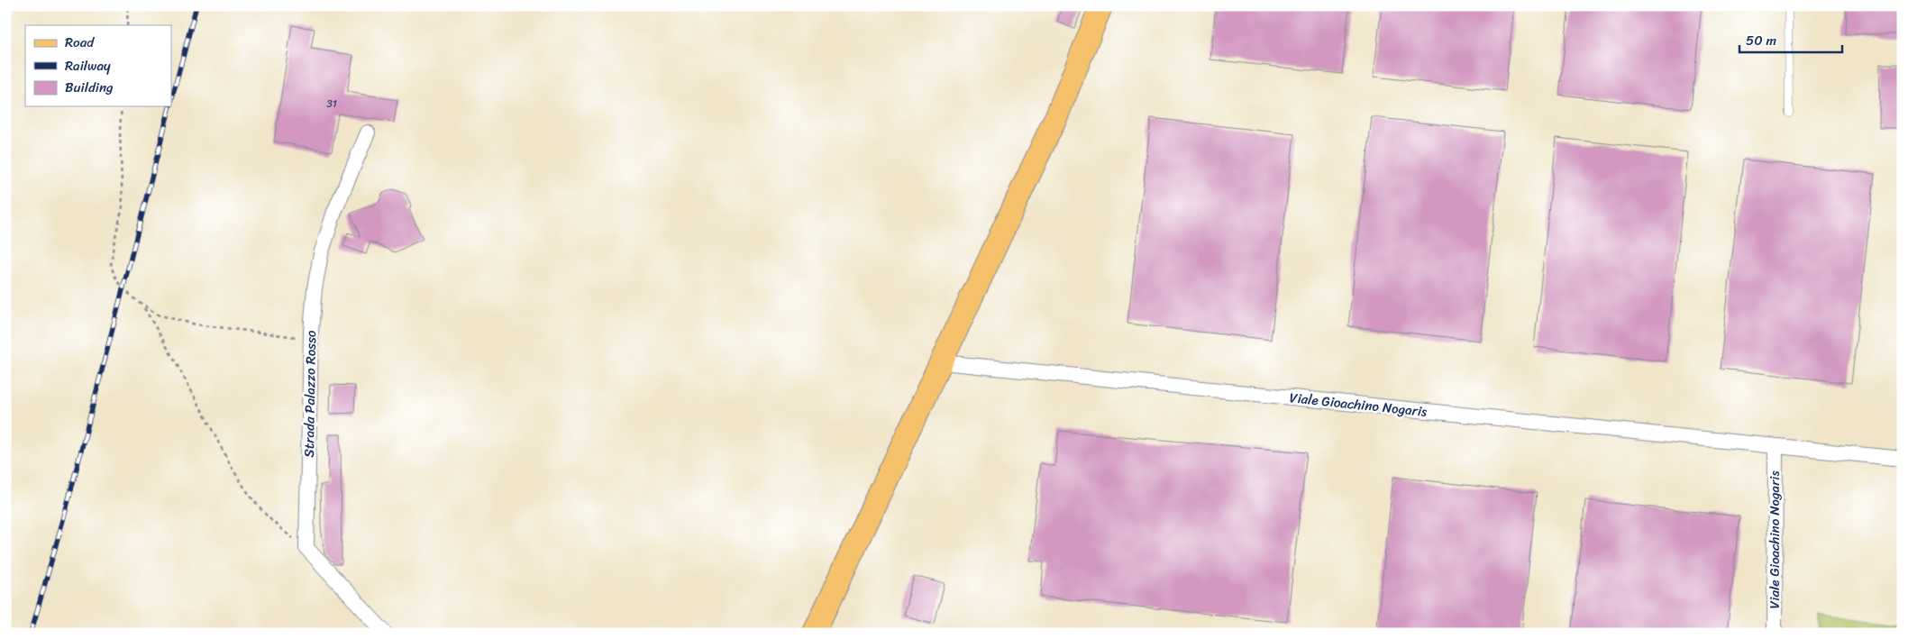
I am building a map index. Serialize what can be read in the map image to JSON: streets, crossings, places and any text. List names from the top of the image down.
{
  "streets": {
    "street": ["Strada Palazzo Rosso", "Viale Gioachino Nogaris"]
  },
  "house_numbers": ["31"],
  "legend": ["Road", "Railway", "Building"],
  "scale_bar": "50 m"
}
